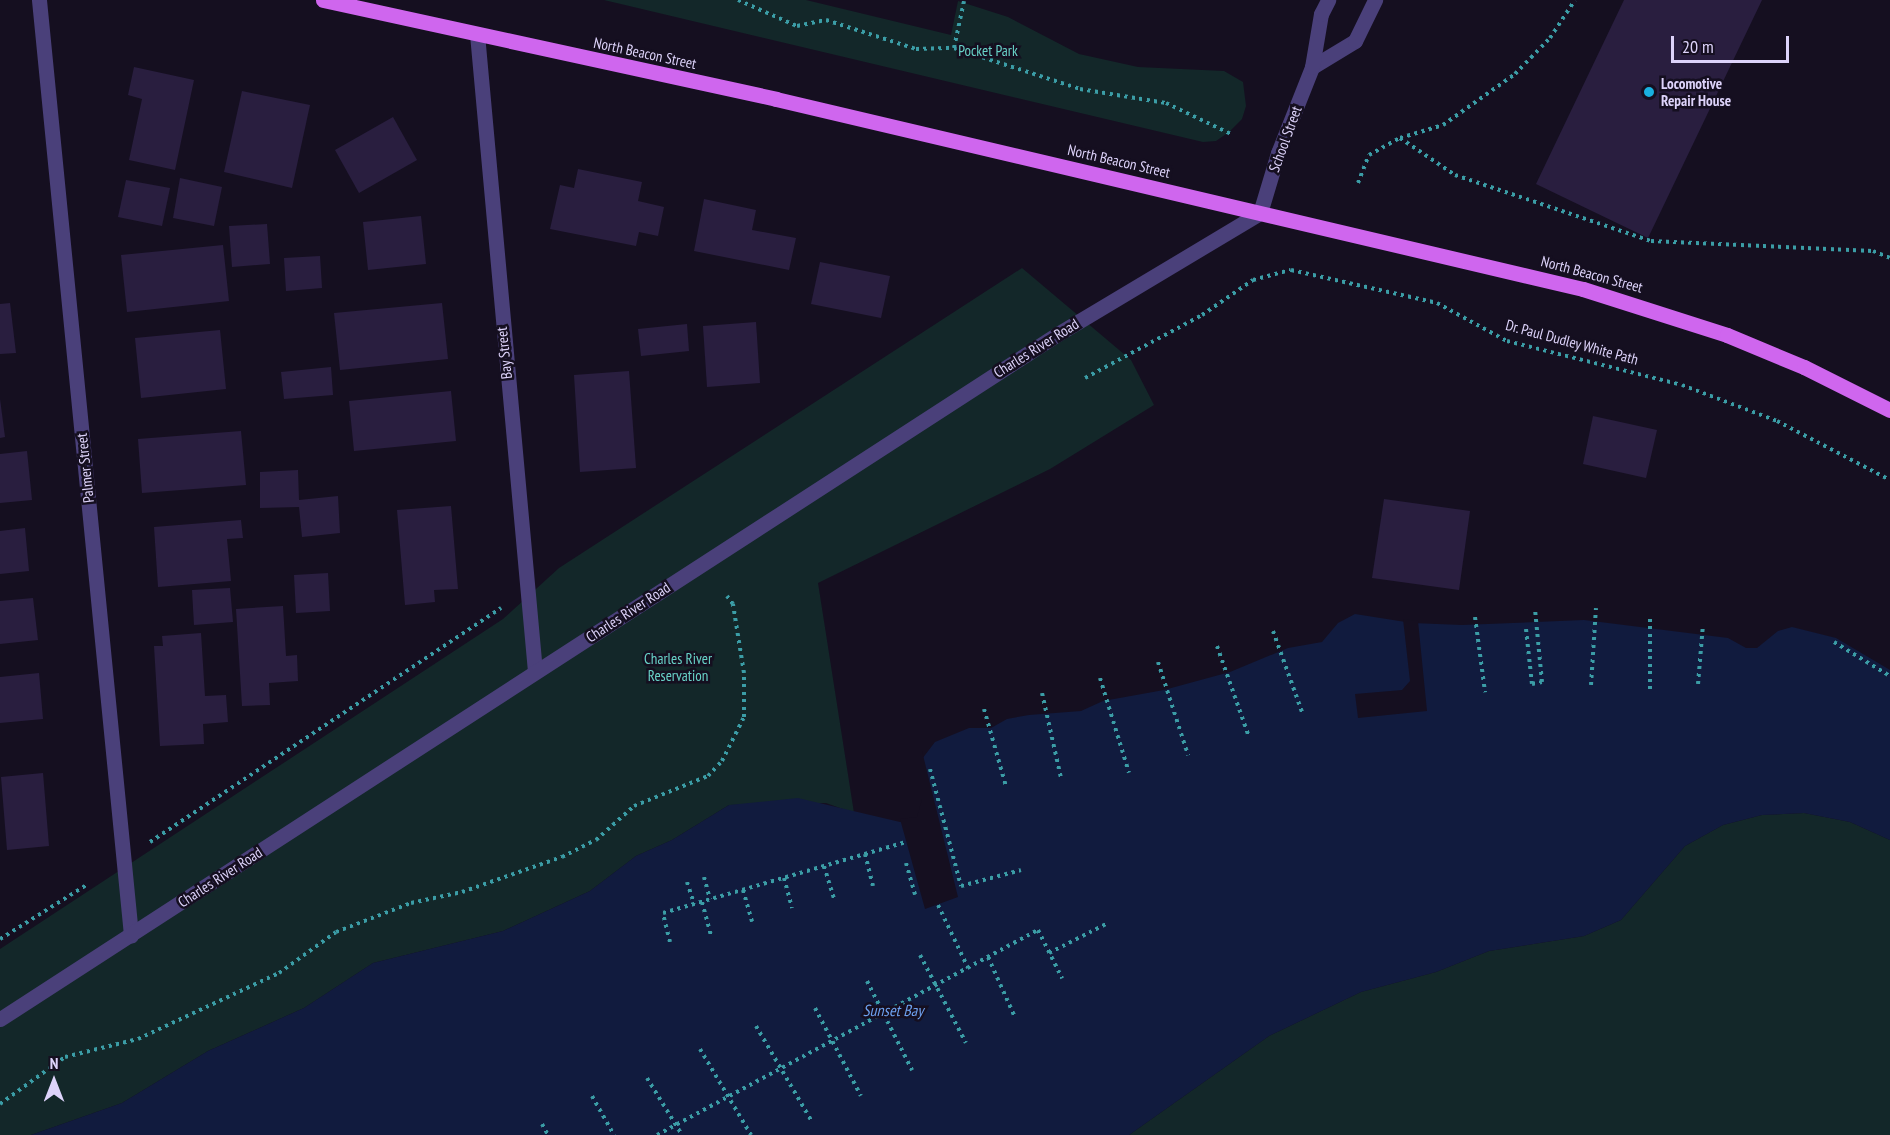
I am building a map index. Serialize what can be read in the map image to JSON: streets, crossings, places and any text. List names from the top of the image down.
{
  "streets": {
    "main road": ["North Beacon Street"],
    "street": [
      "School Street",
      "Charles River Road",
      "Bay Street",
      "Palmer Street"
    ],
    "path": ["Dr. Paul Dudley White Path"]
  },
  "crossings": [
    ["North Beacon Street", "School Street"],
    ["North Beacon Street", "Charles River Road"],
    ["North Beacon Street", "Bay Street"],
    ["School Street", "Charles River Road"],
    ["Charles River Road", "Bay Street"],
    ["Charles River Road", "Palmer Street"]
  ],
  "water": ["Sunset Bay"],
  "parks": ["Pocket Park", "Charles River Reservation"],
  "places": ["Locomotive Repair House"],
  "scale_bar": "20 m",
  "north": "top"
}
